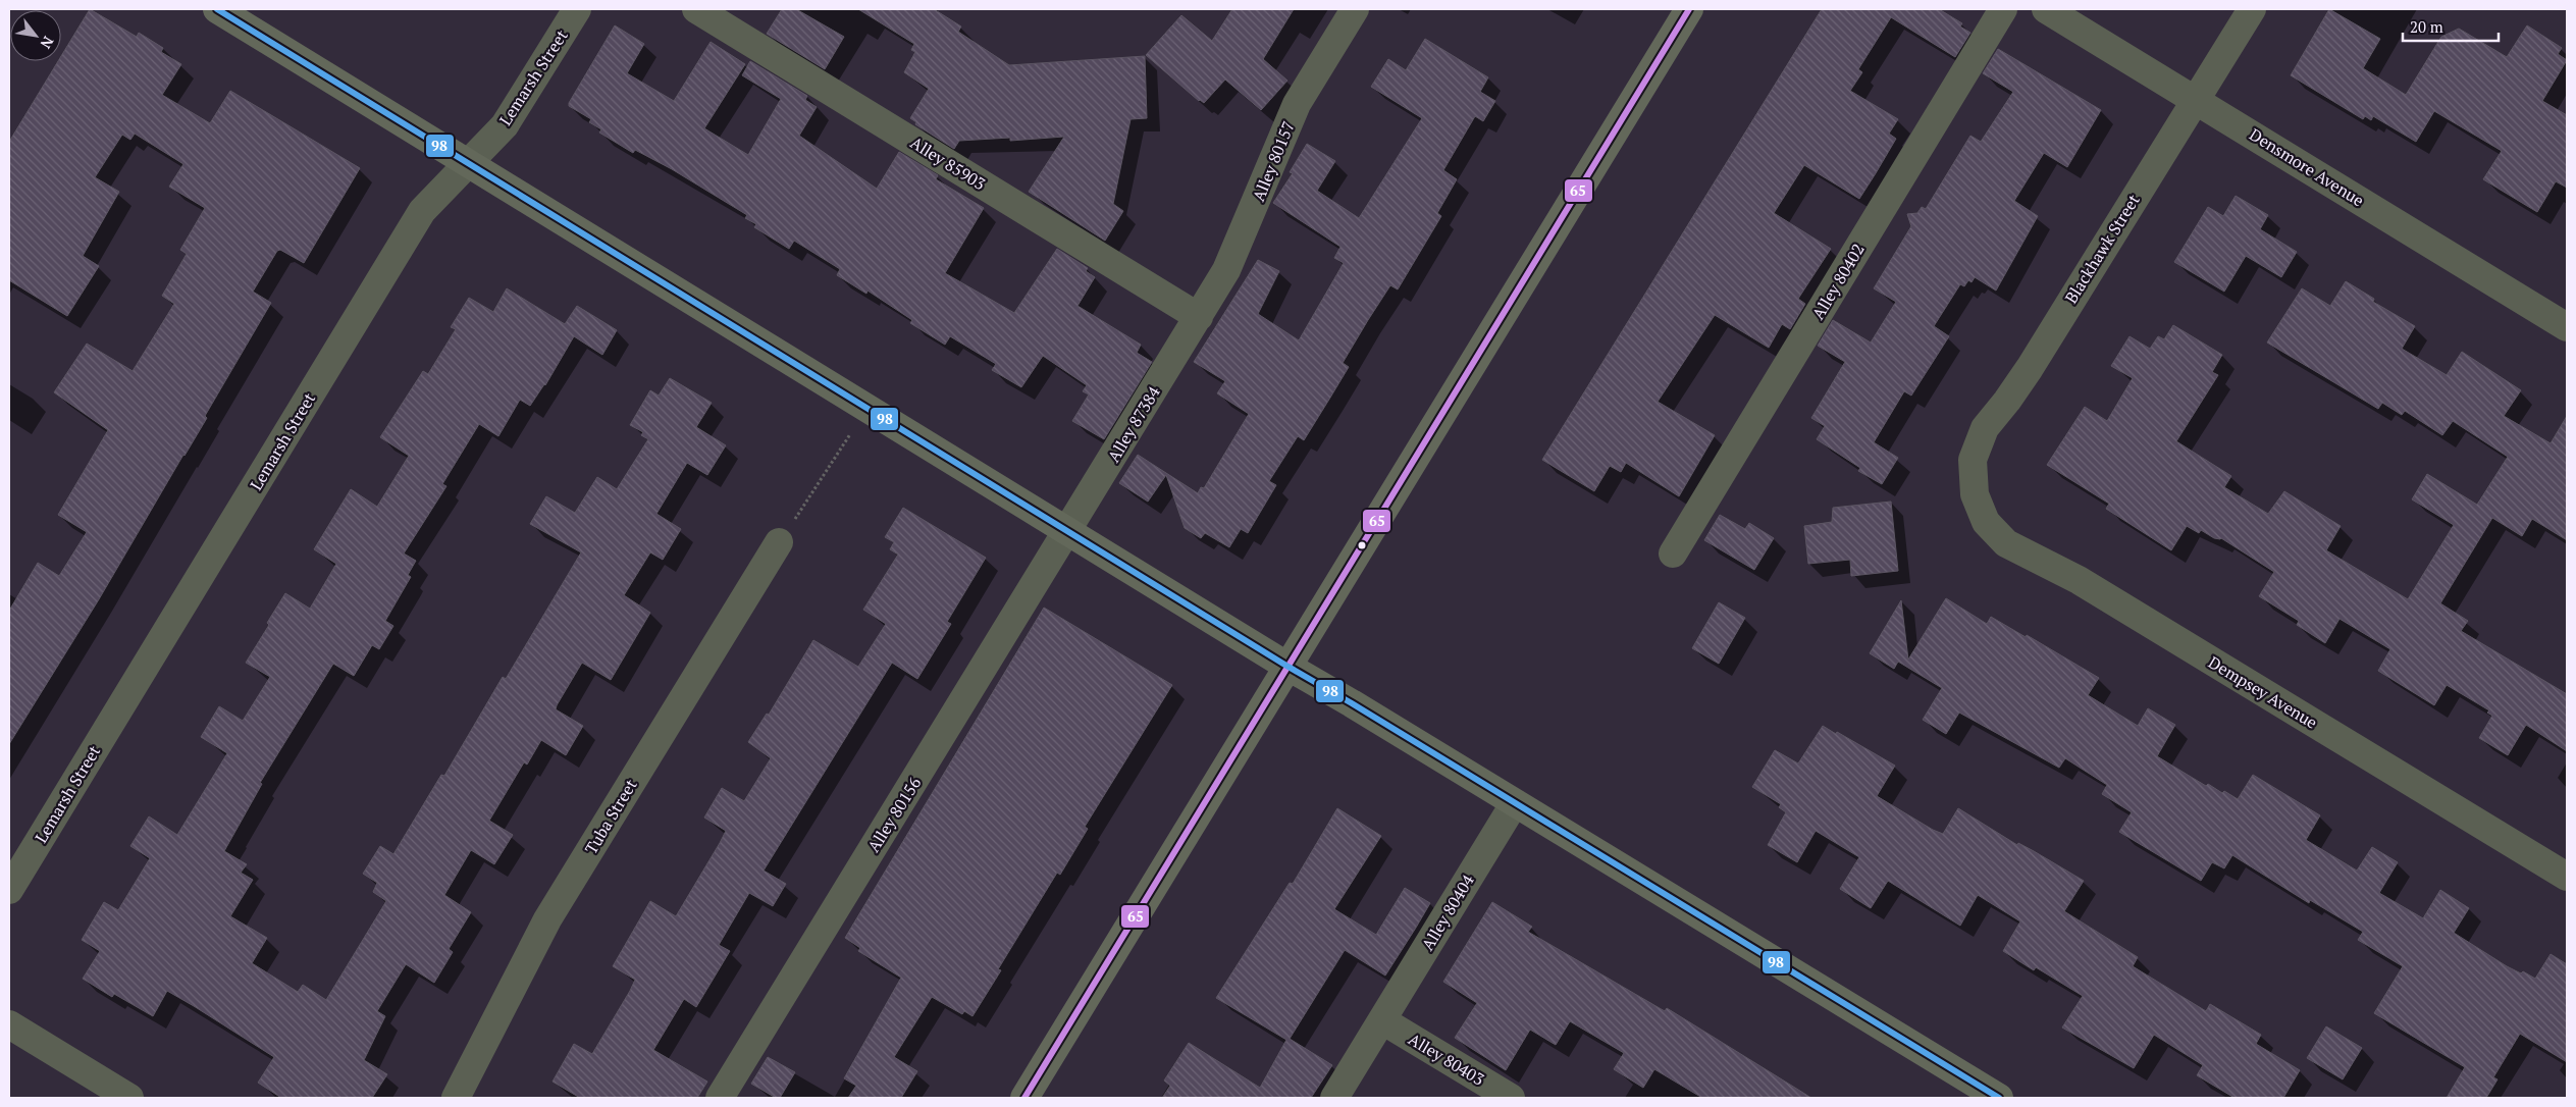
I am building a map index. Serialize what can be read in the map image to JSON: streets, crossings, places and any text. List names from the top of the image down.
{
  "streets": {
    "street": [
      "Lemarsh Street",
      "Alley 80157",
      "Alley 85903",
      "Densmore Avenue",
      "Blackhawk Street",
      "Alley 80402",
      "Alley 87384",
      "Dempsey Avenue",
      "Alley 80156",
      "Tuba Street",
      "Alley 80404",
      "Alley 80403"
    ]
  },
  "crossings": [
    ["Alley 80157", "Alley 85903"],
    ["Alley 80157", "Alley 87384"],
    ["Alley 85903", "Alley 87384"],
    ["Densmore Avenue", "Blackhawk Street"],
    ["Blackhawk Street", "Dempsey Avenue"],
    ["Alley 87384", "Alley 80156"],
    ["Alley 80404", "Alley 80403"]
  ],
  "lines": ["transit line 65", "transit line 98"],
  "scale_bar": "20 m",
  "north": "bottom right"
}
